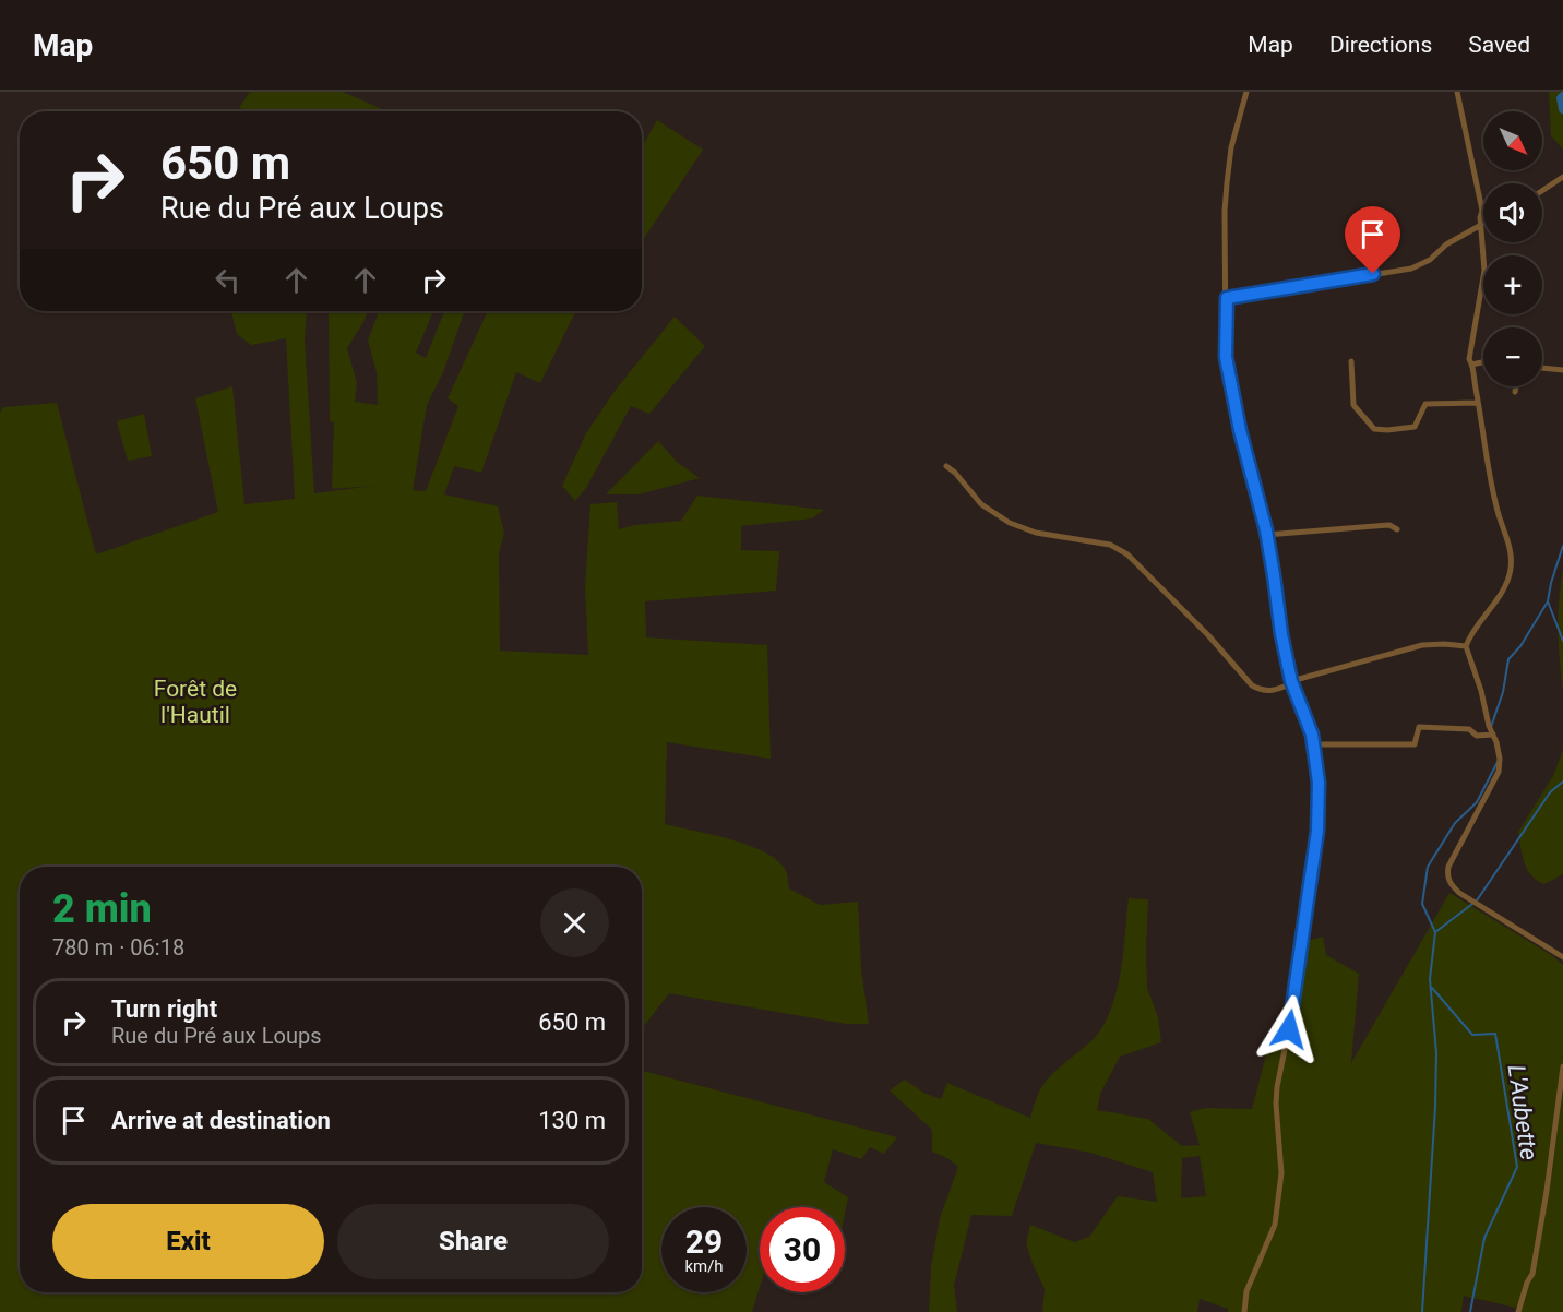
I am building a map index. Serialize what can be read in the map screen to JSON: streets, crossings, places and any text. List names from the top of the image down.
{
  "water": ["L'Aubette"],
  "parks": ["Forêt de l'Hautil"],
  "north": "bottom right",
  "page": {
    "header": "Map",
    "nav": ["Map", "Directions", "Saved"],
    "map_buttons": ["+", "−"],
    "turn": ["650 m", "Rue du Pré aux Loups"],
    "heading": ["2 min", "780 m · 06:18"],
    "list": [
      {
        "name": "Turn right",
        "note": "Rue du Pré aux Loups",
        "value": "650 m"
      },
      {
        "name": "Arrive at destination",
        "value": "130 m"
      }
    ],
    "buttons": ["Exit", "Share"],
    "speed": "29 km/h",
    "limit": "30"
  }
}
